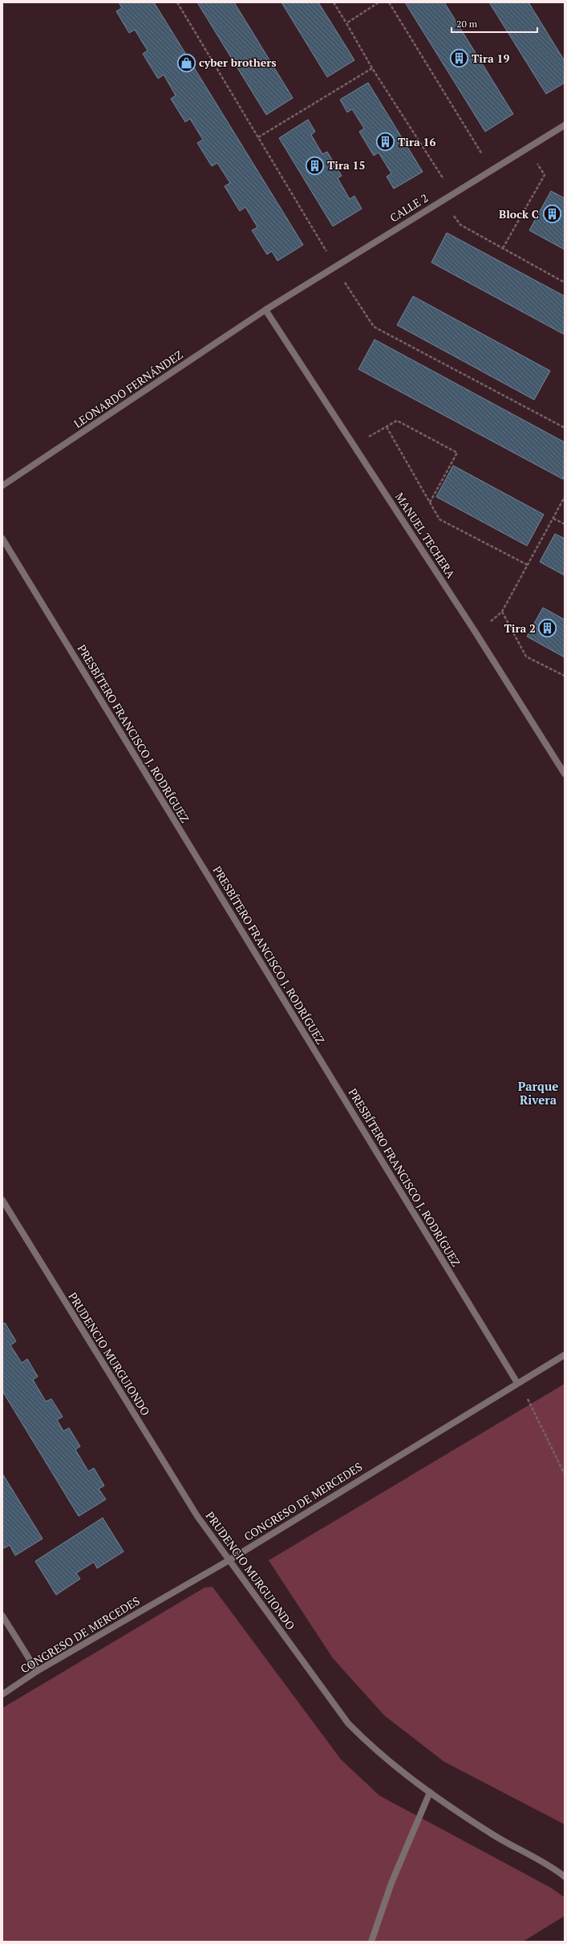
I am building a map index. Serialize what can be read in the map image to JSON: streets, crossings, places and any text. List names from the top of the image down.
{
  "streets": {
    "street": [
      "CALLE 2",
      "LEONARDO FERNÁNDEZ",
      "MANUEL TECHERA",
      "PRESBÍTERO FRANCISCO J. RODRÍGUEZ",
      "PRUDENCIO MURGUIONDO",
      "CONGRESO DE MERCEDES"
    ]
  },
  "crossings": [
    ["CALLE 2", "LEONARDO FERNÁNDEZ"],
    ["CALLE 2", "MANUEL TECHERA"],
    ["LEONARDO FERNÁNDEZ", "MANUEL TECHERA"],
    ["PRESBÍTERO FRANCISCO J. RODRÍGUEZ", "CONGRESO DE MERCEDES"],
    ["PRUDENCIO MURGUIONDO", "CONGRESO DE MERCEDES"]
  ],
  "districts": ["Parque Rivera"],
  "places": {
    "building": [
      "Tira 19",
      "Tira 16",
      "Tira 15",
      "Block C",
      "Tira 2"
    ],
    "shop": ["cyber brothers"]
  },
  "scale_bar": "20 m"
}
